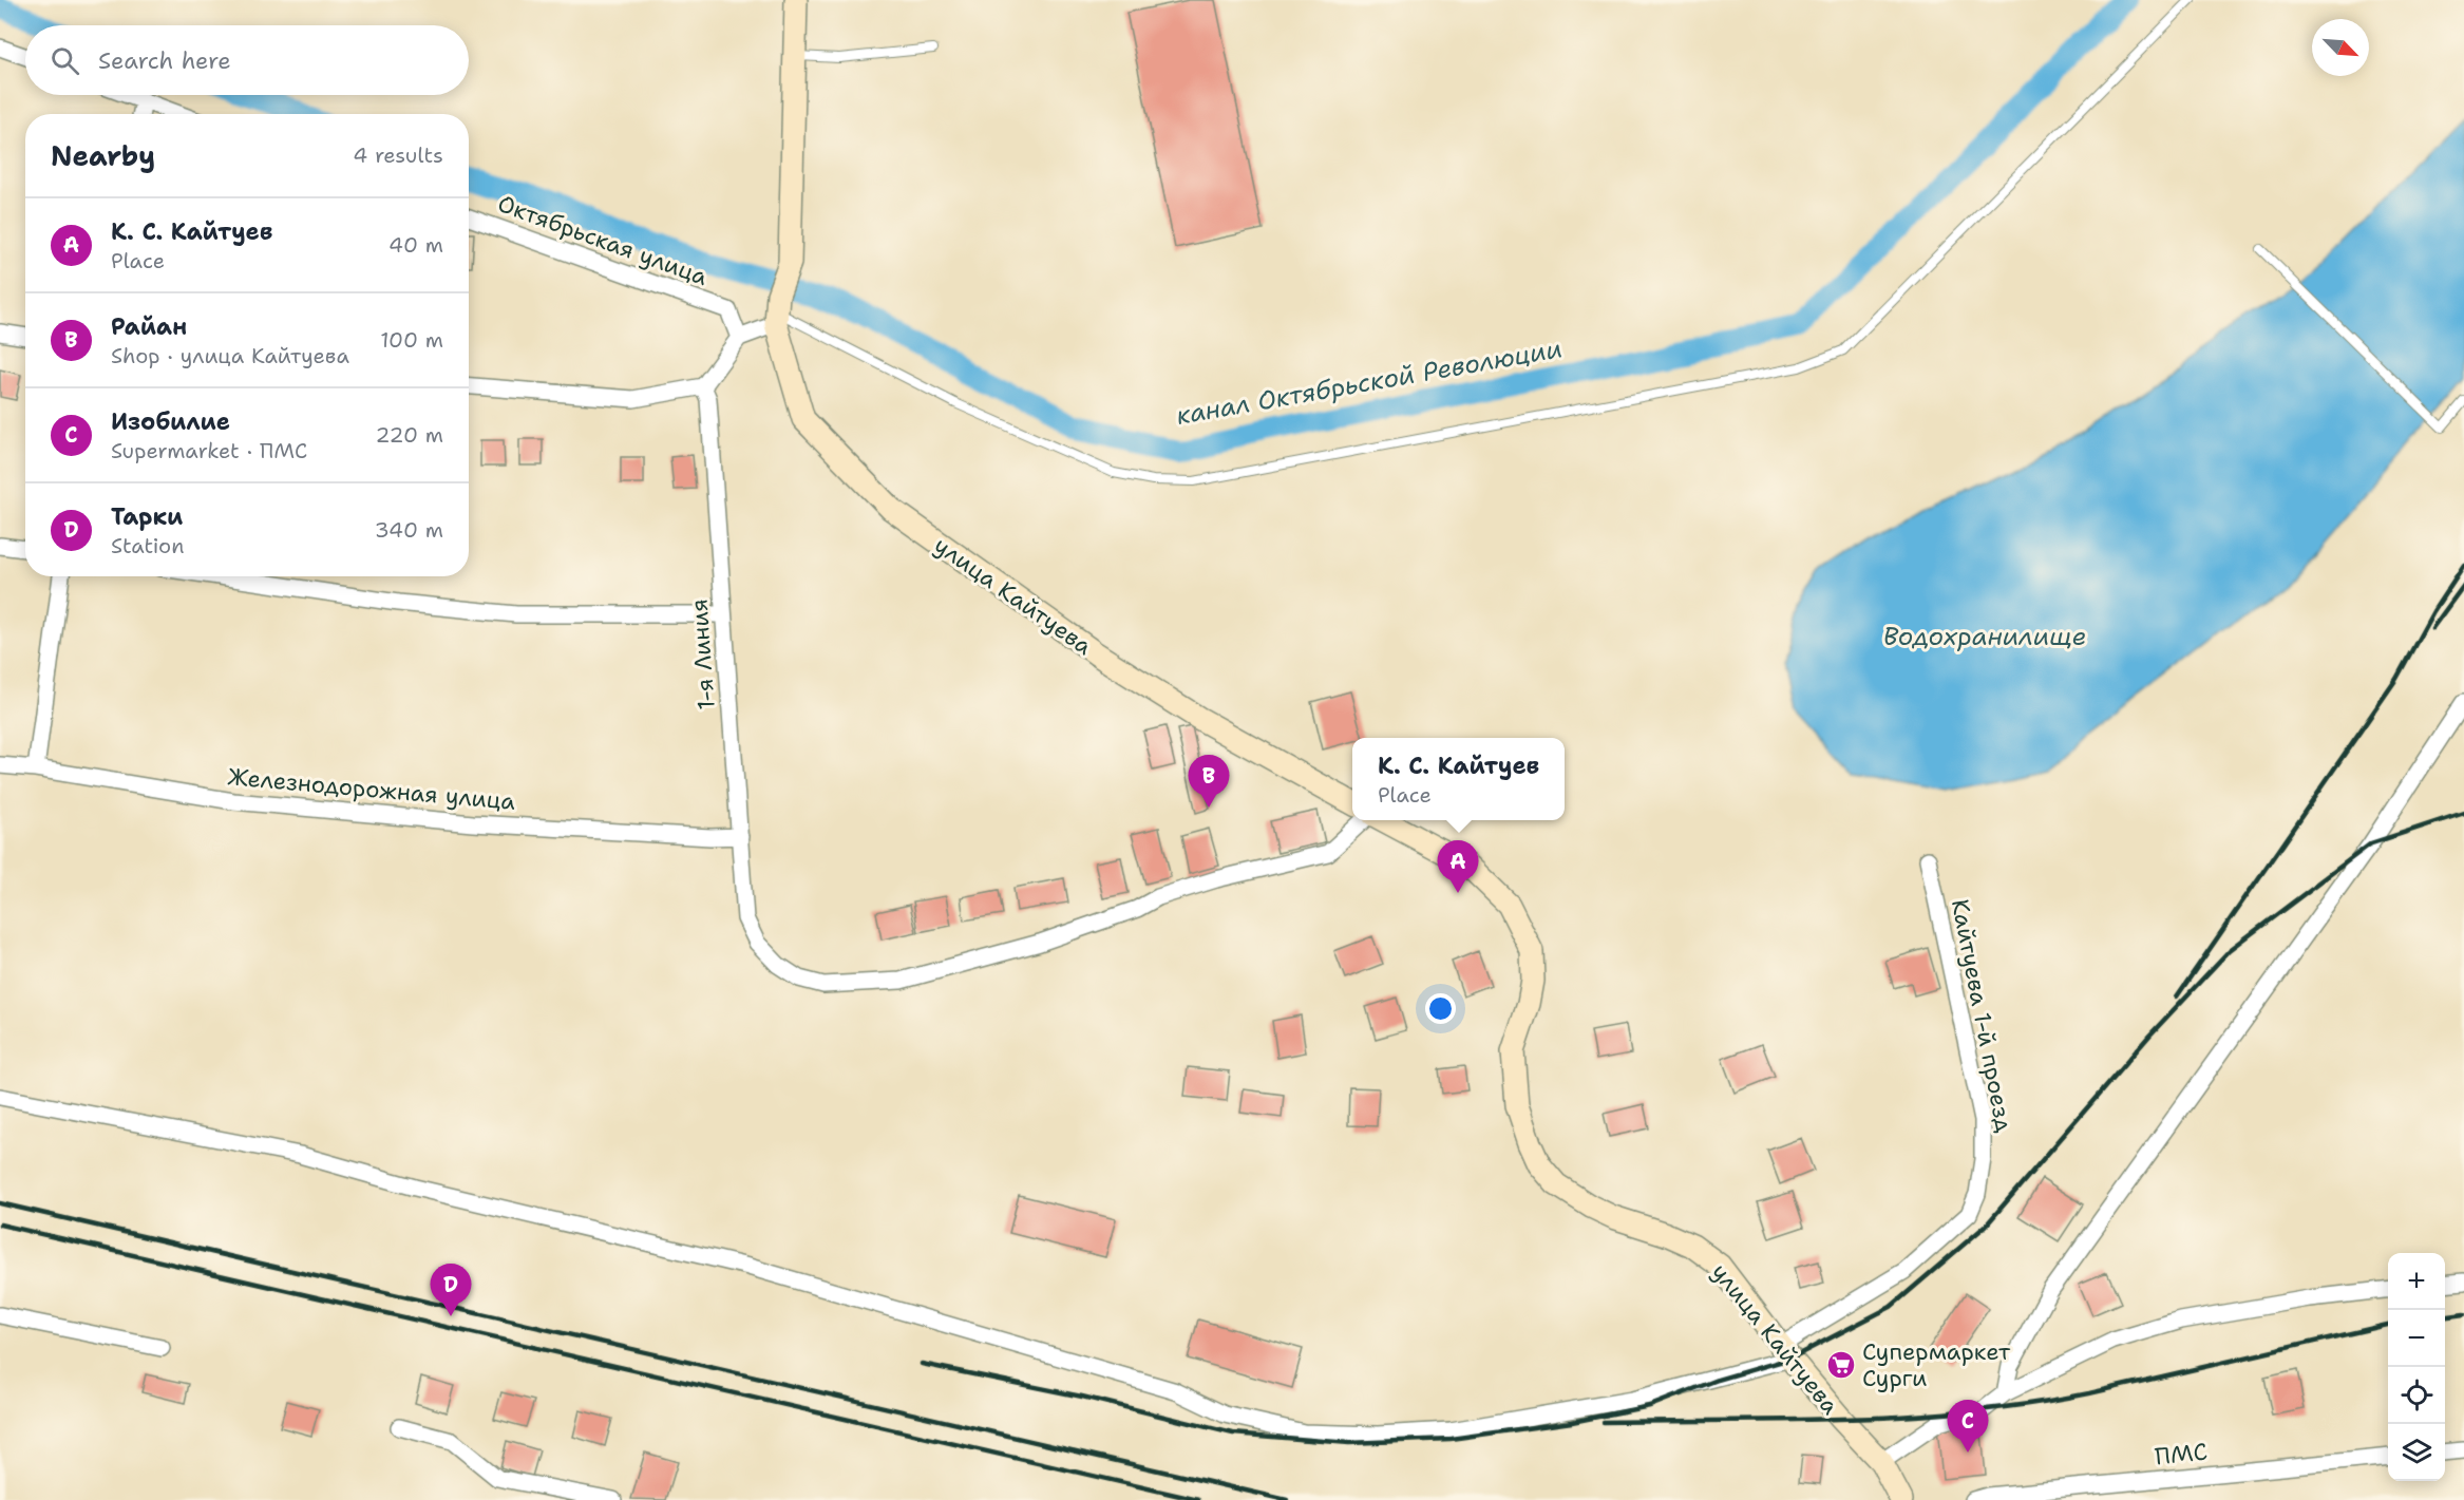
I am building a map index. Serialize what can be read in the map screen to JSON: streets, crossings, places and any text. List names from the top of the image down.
{
  "streets": {
    "main road": ["улица Кайтуева"],
    "street": [
      "Октябрьская улица",
      "1-я Линия",
      "Железнодорожная улица",
      "Кайтуева 1-й проезд",
      "ПМС"
    ]
  },
  "crossings": [
    ["улица Кайтуева", "Кайтуева 1-й проезд"],
    ["1-я Линия", "Железнодорожная улица"]
  ],
  "water": ["канал Октябрьской Революции", "Водохранилище"],
  "places": {
    "supermarket": ["Супермаркет Сурги"]
  },
  "north": "bottom right",
  "page": {
    "search": "Search here",
    "heading": ["Nearby", "4 results"],
    "list": [
      {
        "mark": "A",
        "name": "К. С. Кайтуев",
        "note": "Place",
        "value": "40 m"
      },
      {
        "mark": "B",
        "name": "Райан",
        "note": "Shop · улица Кайтуева",
        "value": "100 m"
      },
      {
        "mark": "C",
        "name": "Изобилие",
        "note": "Supermarket · ПМС",
        "value": "220 m"
      },
      {
        "mark": "D",
        "name": "Тарки",
        "note": "Station",
        "value": "340 m"
      }
    ],
    "popup": ["К. С. Кайтуев", "Place"],
    "pins": [
      "B",
      "A",
      "D",
      "C"
    ],
    "map_buttons": ["+", "−"]
  }
}
